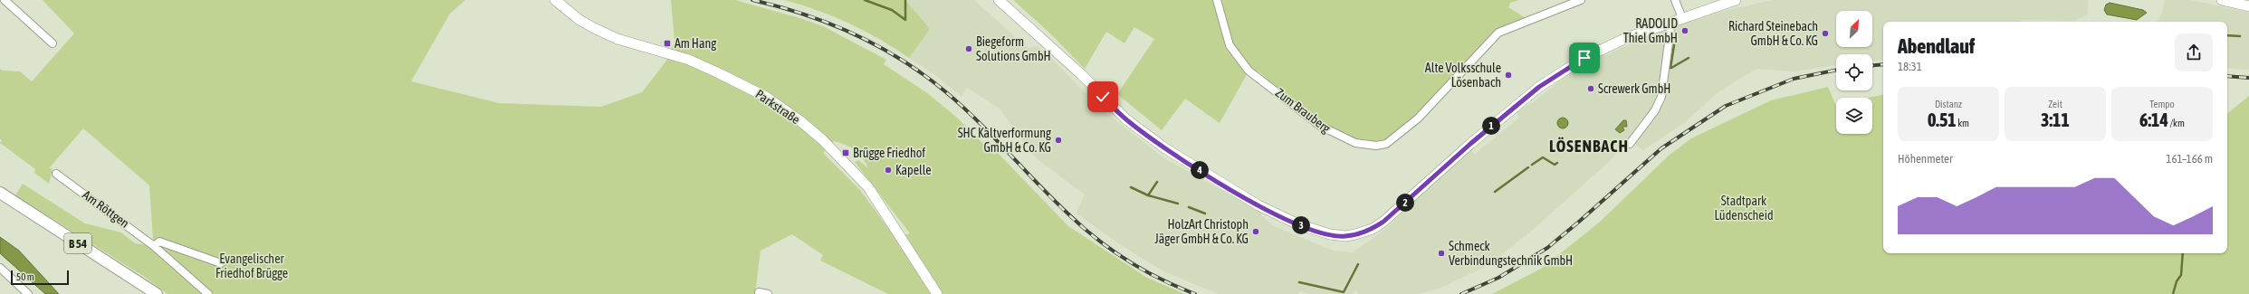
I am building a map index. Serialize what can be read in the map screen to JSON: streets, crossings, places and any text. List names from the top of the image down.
{
  "streets": {
    "main road": ["Parkstraße", "B 54"],
    "street": ["Zum Brauberg", "Am Röttgen"]
  },
  "districts": ["LÖSENBACH"],
  "parks": ["Stadtpark Lüdenscheid", "Evangelischer Friedhof Brügge"],
  "places": {
    "other": [
      "RADOLID Thiel GmbH",
      "Richard Steinebach GmbH & Co. KG",
      "Biegeform Solutions GmbH",
      "Alte Volksschule Lösenbach",
      "Screwerk GmbH",
      "SHC Kaltverformung GmbH & Co. KG",
      "Kapelle",
      "HolzArt Christoph Jäger GmbH & Co. KG",
      "Schmeck Verbindungstechnik GmbH"
    ],
    "transit": ["Am Hang", "Brügge Friedhof"]
  },
  "scale_bar": "50 m",
  "north": "top right",
  "page": {
    "heading": ["Abendlauf", "18:31"],
    "stats": [
      ["Distanz", "0.51 km"],
      ["Zeit", "3:11"],
      ["Tempo", "6:14 /km"]
    ],
    "pins": [
      "1",
      "4",
      "2",
      "3"
    ],
    "chart": ["Höhenmeter", "161–166 m"],
    "scale": "50 m"
  }
}
